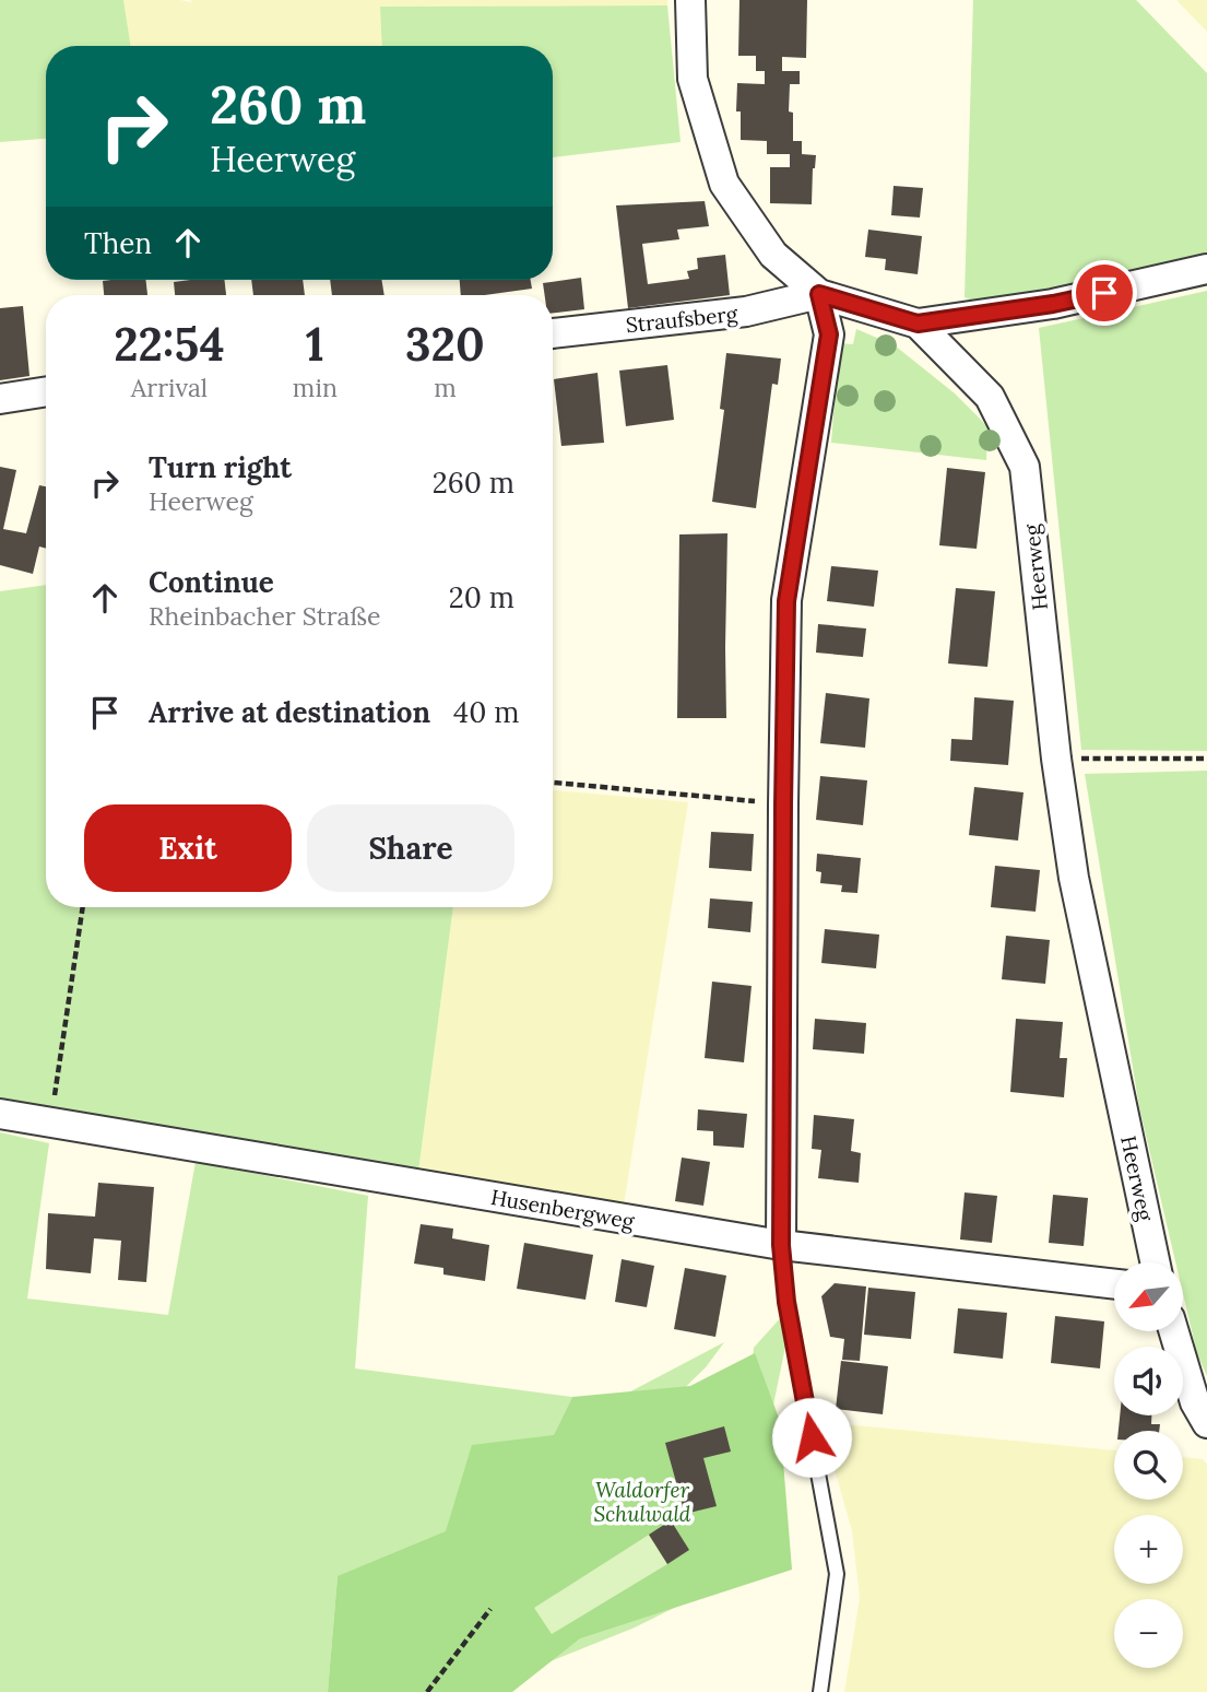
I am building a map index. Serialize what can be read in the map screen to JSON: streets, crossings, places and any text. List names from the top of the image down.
{
  "streets": {
    "street": ["Straufsberg", "Heerweg", "Husenbergweg"]
  },
  "crossings": [
    ["Straufsberg", "Heerweg"]
  ],
  "parks": ["Waldorfer Schulwald"],
  "north": "bottom left",
  "page": {
    "turn": ["260 m", "Heerweg"],
    "then": "Then",
    "eta": [
      "22:54",
      "Arrival",
      "1",
      "min",
      "320",
      "m"
    ],
    "list": [
      {
        "name": "Turn right",
        "note": "Heerweg",
        "value": "260 m"
      },
      {
        "name": "Continue",
        "note": "Rheinbacher Straße",
        "value": "20 m"
      },
      {
        "name": "Arrive at destination",
        "value": "40 m"
      }
    ],
    "buttons": ["Exit", "Share"],
    "map_buttons": ["+", "−"]
  }
}
